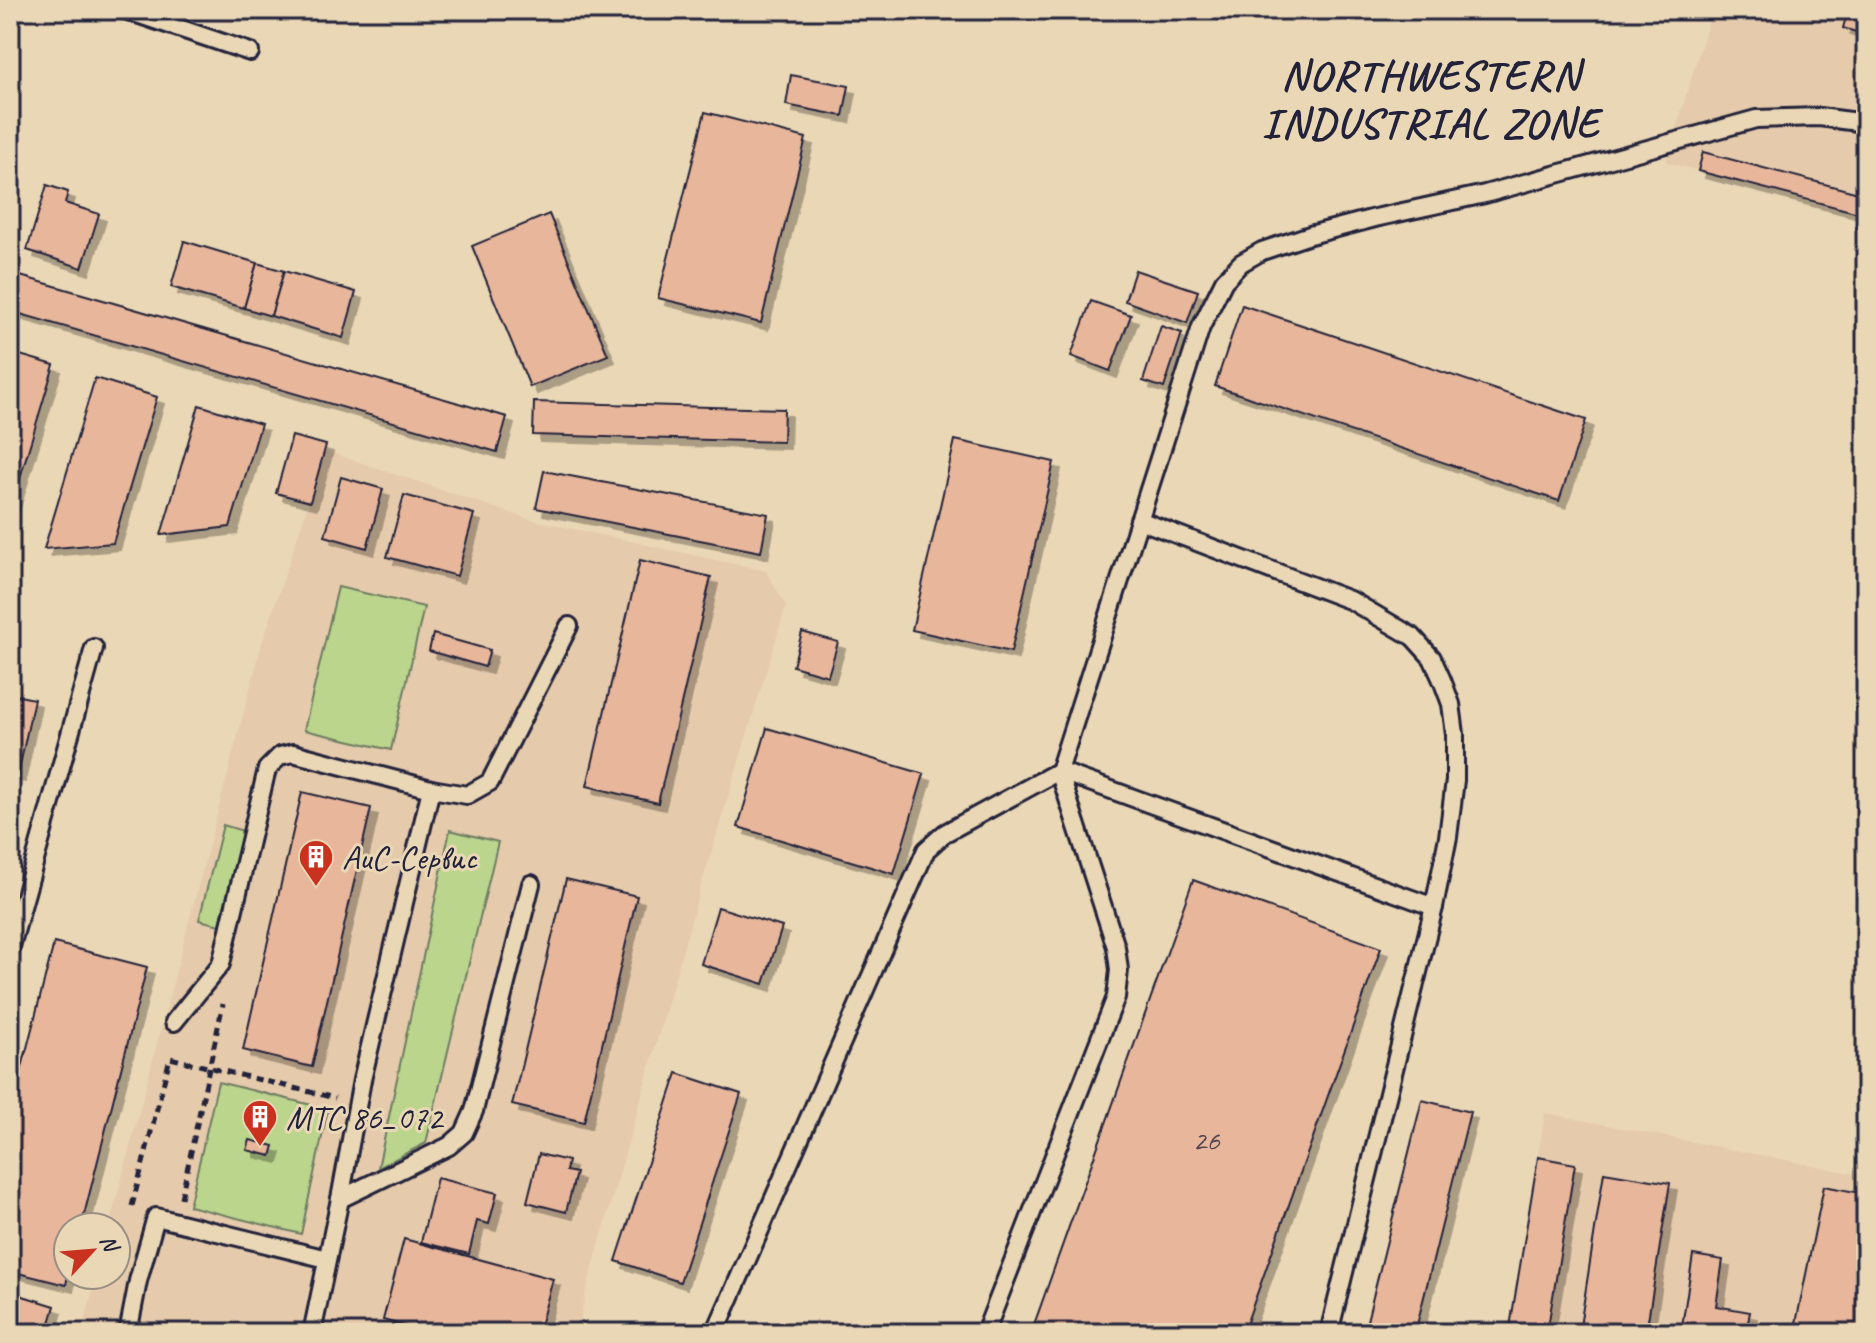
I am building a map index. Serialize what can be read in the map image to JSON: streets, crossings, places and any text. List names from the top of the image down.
{
  "districts": ["NORTHWESTERN INDUSTRIAL ZONE"],
  "places": {
    "building": ["АиС-Сервис", "МТС 86_072"]
  },
  "house_numbers": ["26"],
  "north": "top right"
}
